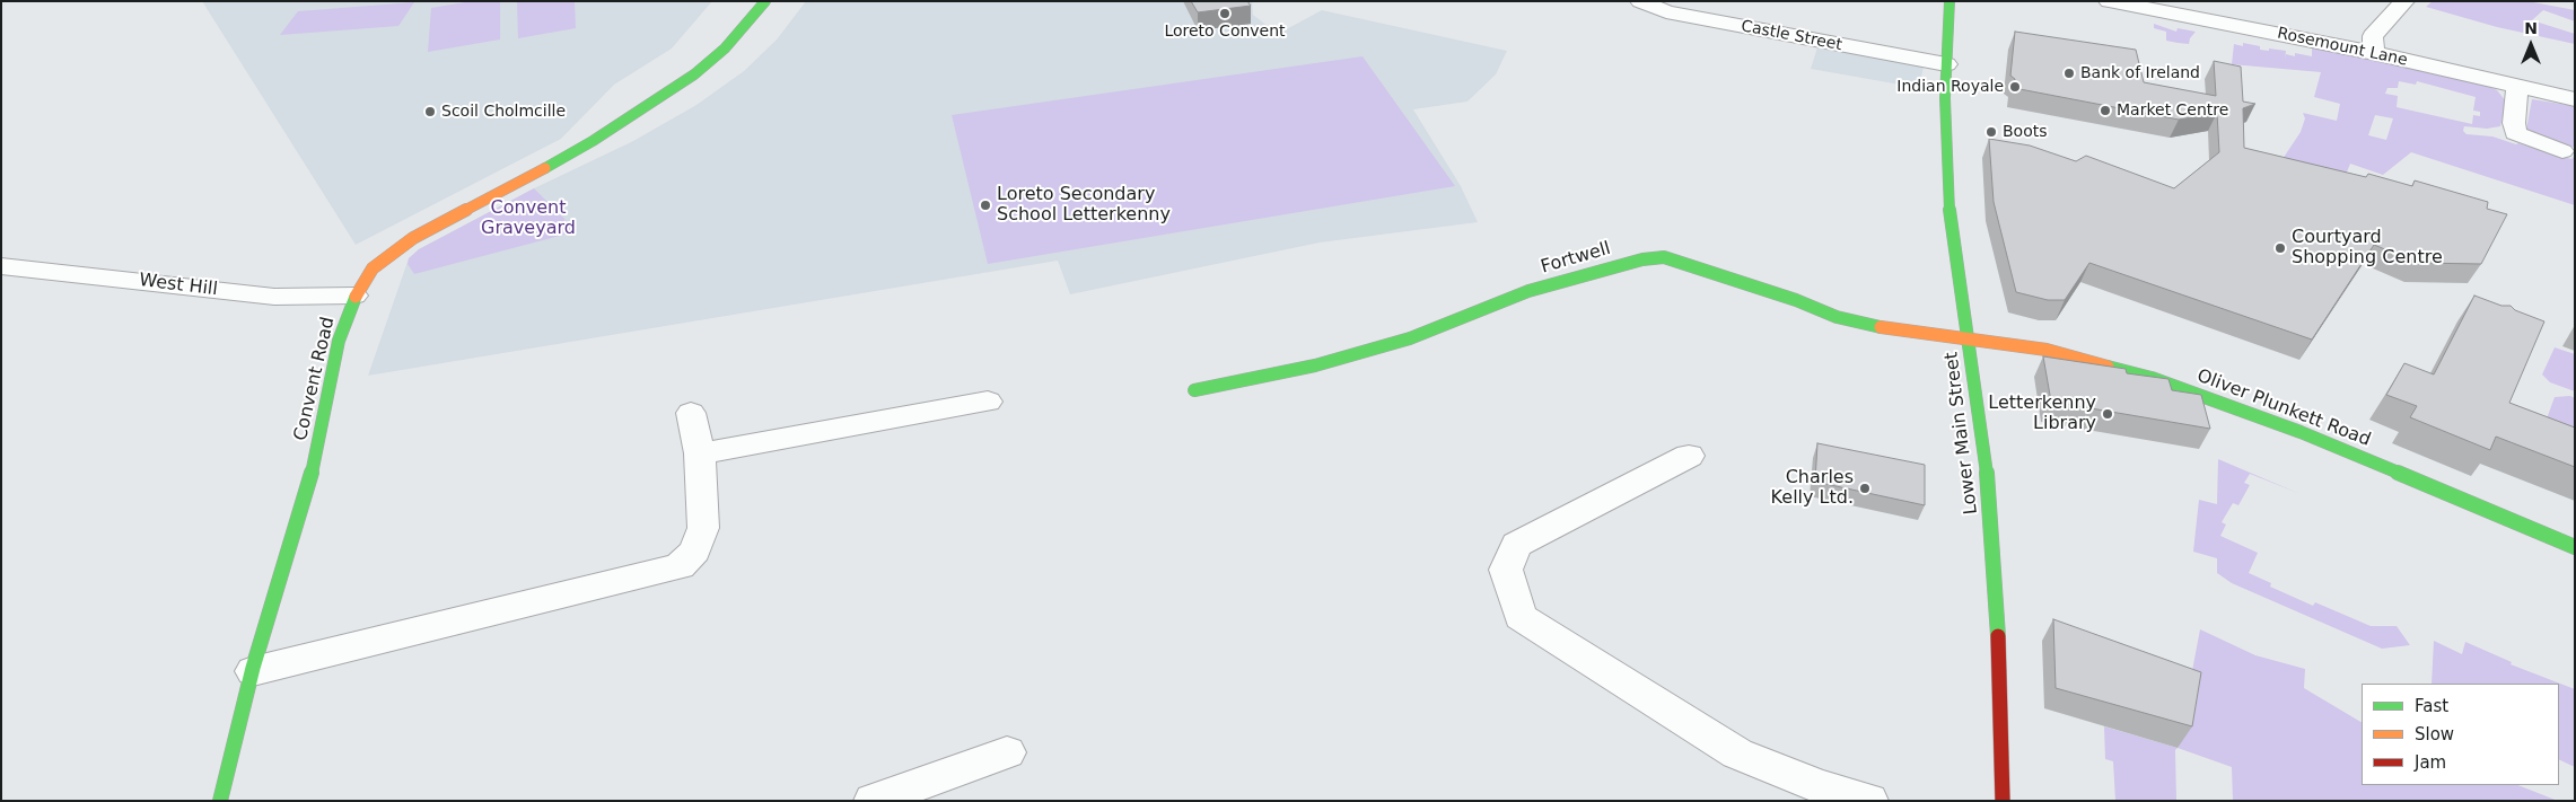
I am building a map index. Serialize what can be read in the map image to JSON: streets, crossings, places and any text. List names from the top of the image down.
{
  "streets": {
    "street": [
      "Castle Street",
      "Rosemount Lane",
      "Fortwell",
      "West Hill",
      "Convent Road",
      "Oliver Plunkett Road",
      "Lower Main Street"
    ]
  },
  "crossings": [
    ["Castle Street", "Lower Main Street"],
    ["Fortwell", "Oliver Plunkett Road"],
    ["Fortwell", "Lower Main Street"],
    ["West Hill", "Convent Road"],
    ["Oliver Plunkett Road", "Lower Main Street"]
  ],
  "parks": ["Convent Graveyard"],
  "places": [
    "Loreto Convent",
    "Bank of Ireland",
    "Indian Royale",
    "Market Centre",
    "Scoil Cholmcille",
    "Boots",
    "Loreto Secondary School Letterkenny",
    "Courtyard Shopping Centre",
    "Letterkenny Library",
    "Charles Kelly Ltd."
  ],
  "legend": ["Fast", "Slow", "Jam"],
  "north": "top"
}
